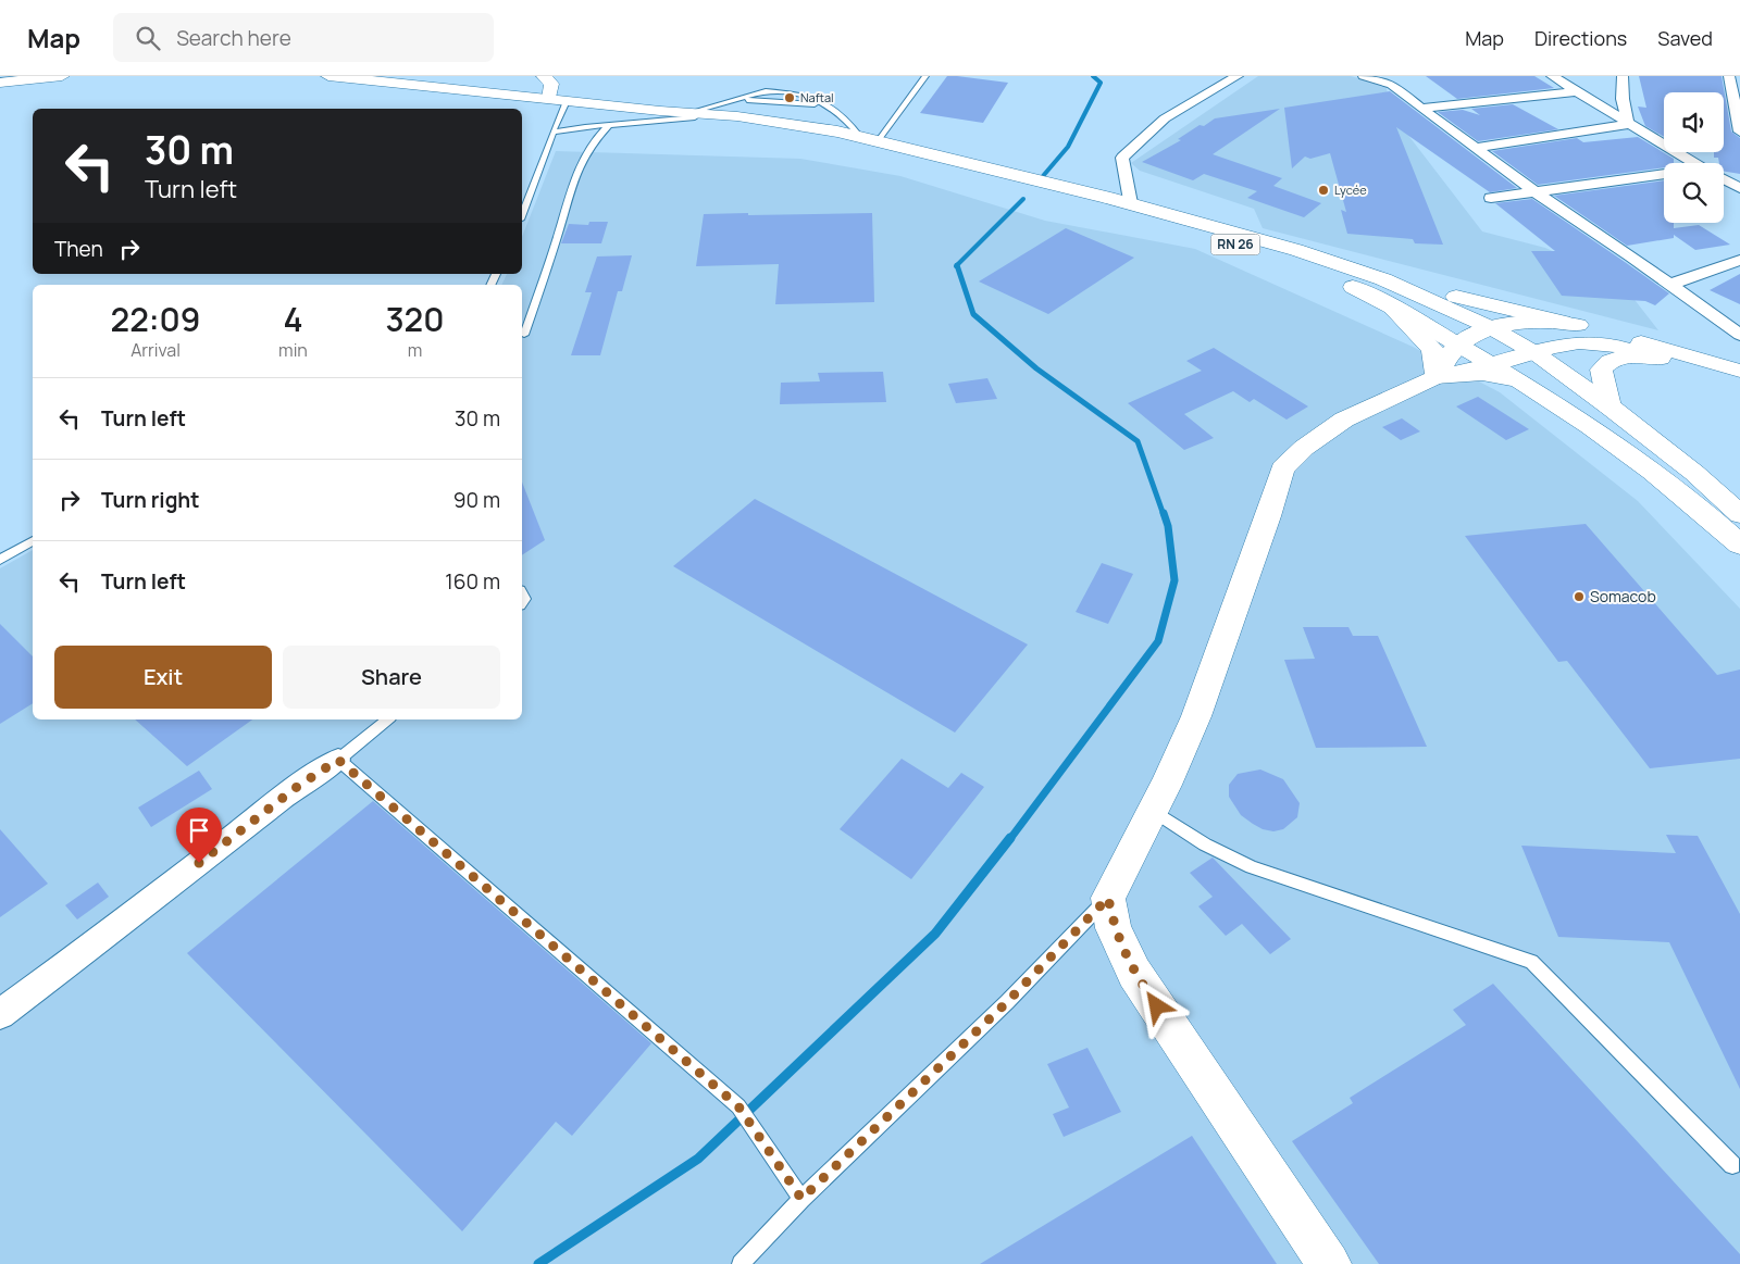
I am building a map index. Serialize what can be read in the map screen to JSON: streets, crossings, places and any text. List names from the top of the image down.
{
  "streets": {
    "main road": ["RN 26"]
  },
  "places": ["Naftal", "Lycée", "Somacob"],
  "page": {
    "header": "Map",
    "search": "Search here",
    "nav": ["Map", "Directions", "Saved"],
    "turn": ["30 m", "Turn left"],
    "then": "Then",
    "eta": [
      "22:09",
      "Arrival",
      "4",
      "min",
      "320",
      "m"
    ],
    "list": [
      {
        "name": "Turn left",
        "value": "30 m"
      },
      {
        "name": "Turn right",
        "value": "90 m"
      },
      {
        "name": "Turn left",
        "value": "160 m"
      }
    ],
    "buttons": ["Exit", "Share"]
  }
}
